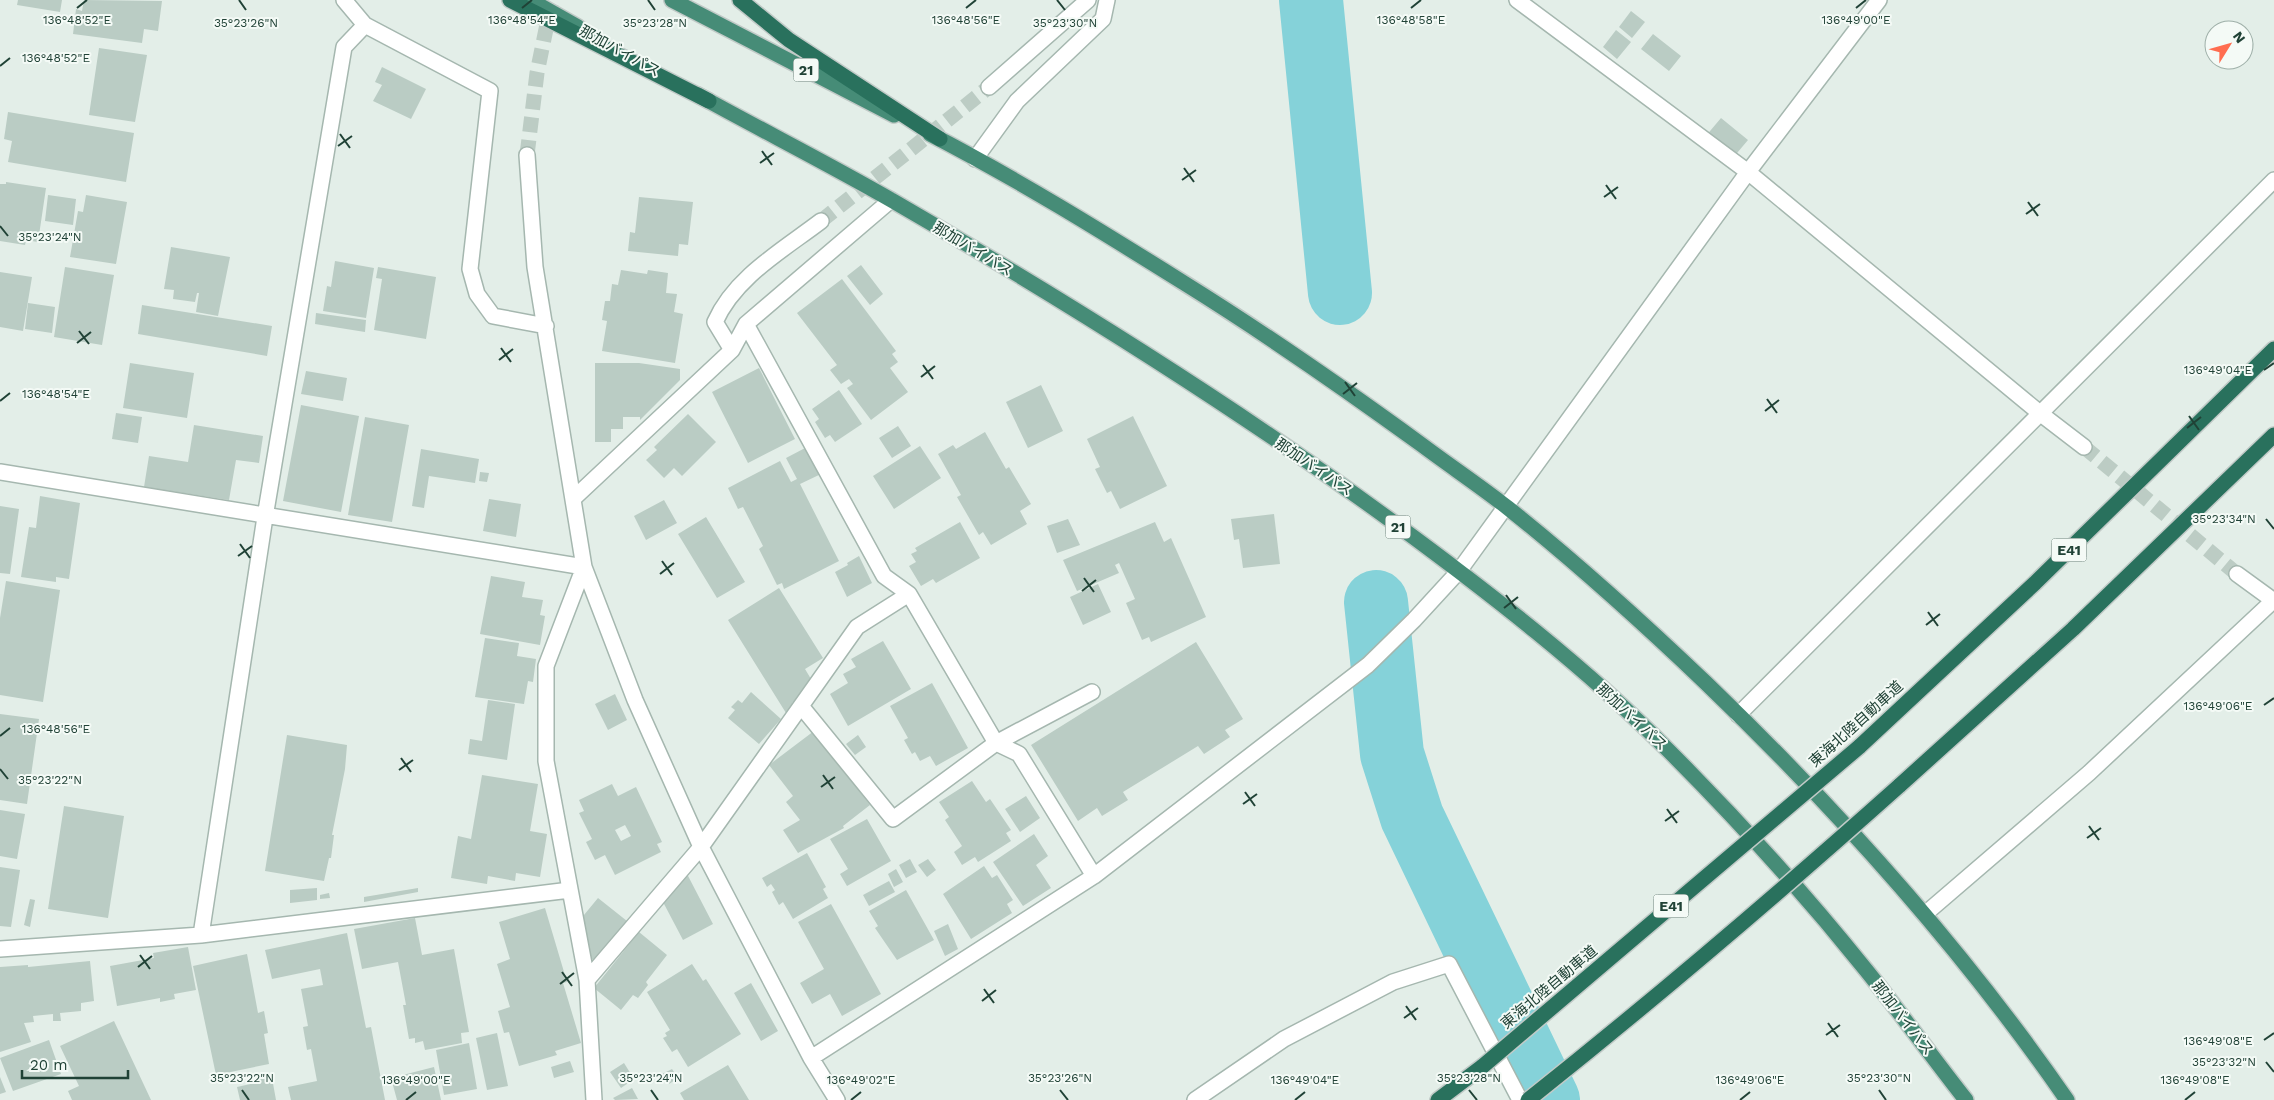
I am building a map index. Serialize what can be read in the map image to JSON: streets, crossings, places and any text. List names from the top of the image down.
{
  "streets": {
    "highway": [
      "那加バイパス",
      "21",
      "E41",
      "東海北陸自動車道"
    ]
  },
  "scale_bar": "20 m",
  "north": "top right",
  "coordinates": [
    "136°48'52\"E",
    "136°48'54\"E",
    "136°48'56\"E",
    "136°48'58\"E",
    "136°49'00\"E",
    "35°23'26\"N",
    "35°23'28\"N",
    "35°23'30\"N",
    "35°23'24\"N",
    "136°49'04\"E",
    "35°23'34\"N",
    "136°49'06\"E",
    "35°23'22\"N",
    "136°49'08\"E",
    "35°23'32\"N",
    "136°49'02\"E"
  ]
}
